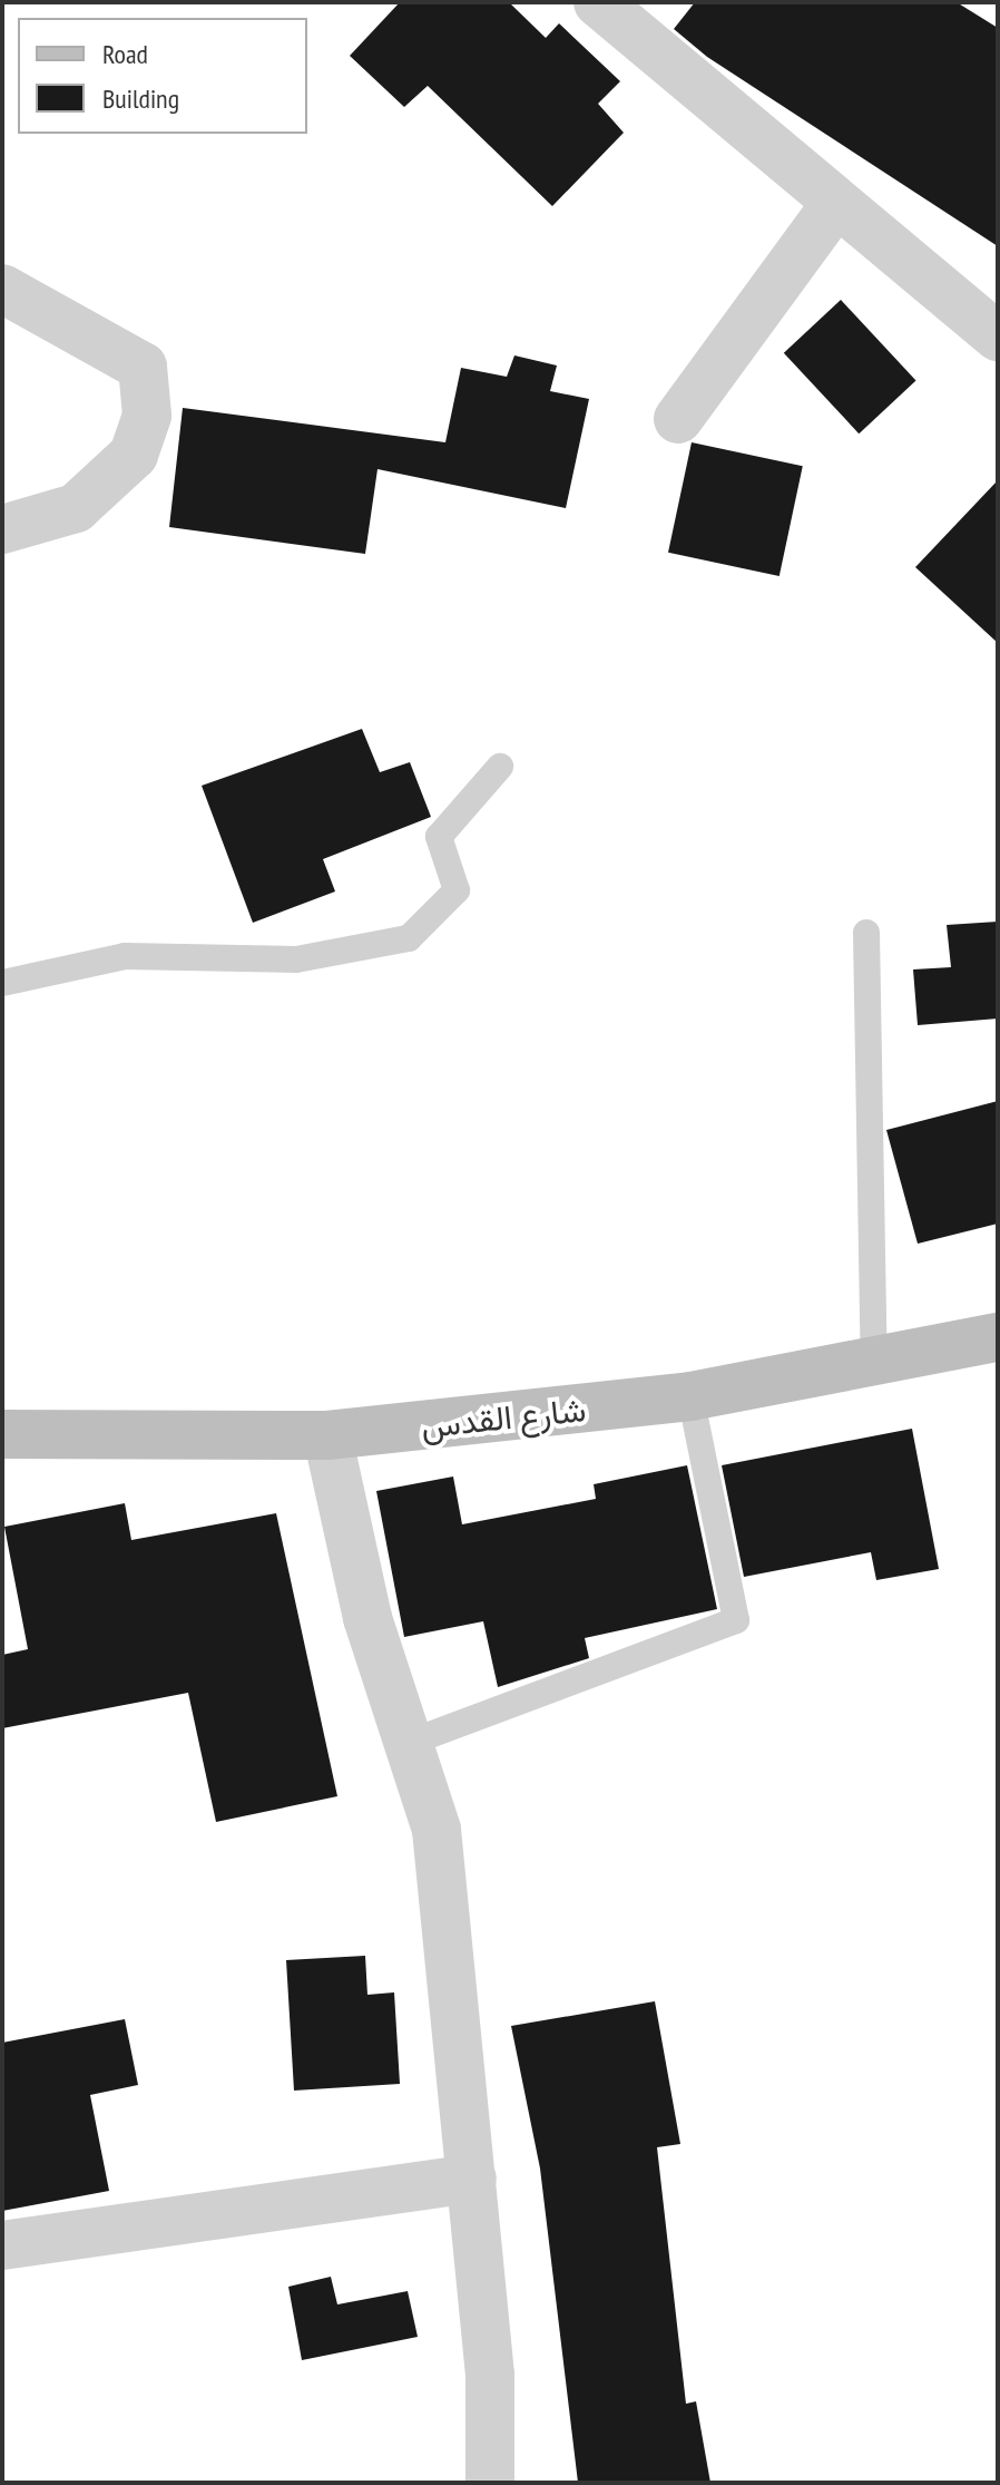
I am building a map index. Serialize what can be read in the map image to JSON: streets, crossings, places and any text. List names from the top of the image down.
{
  "streets": {
    "main road": ["شارع القدس"]
  },
  "legend": ["Road", "Building"]
}
